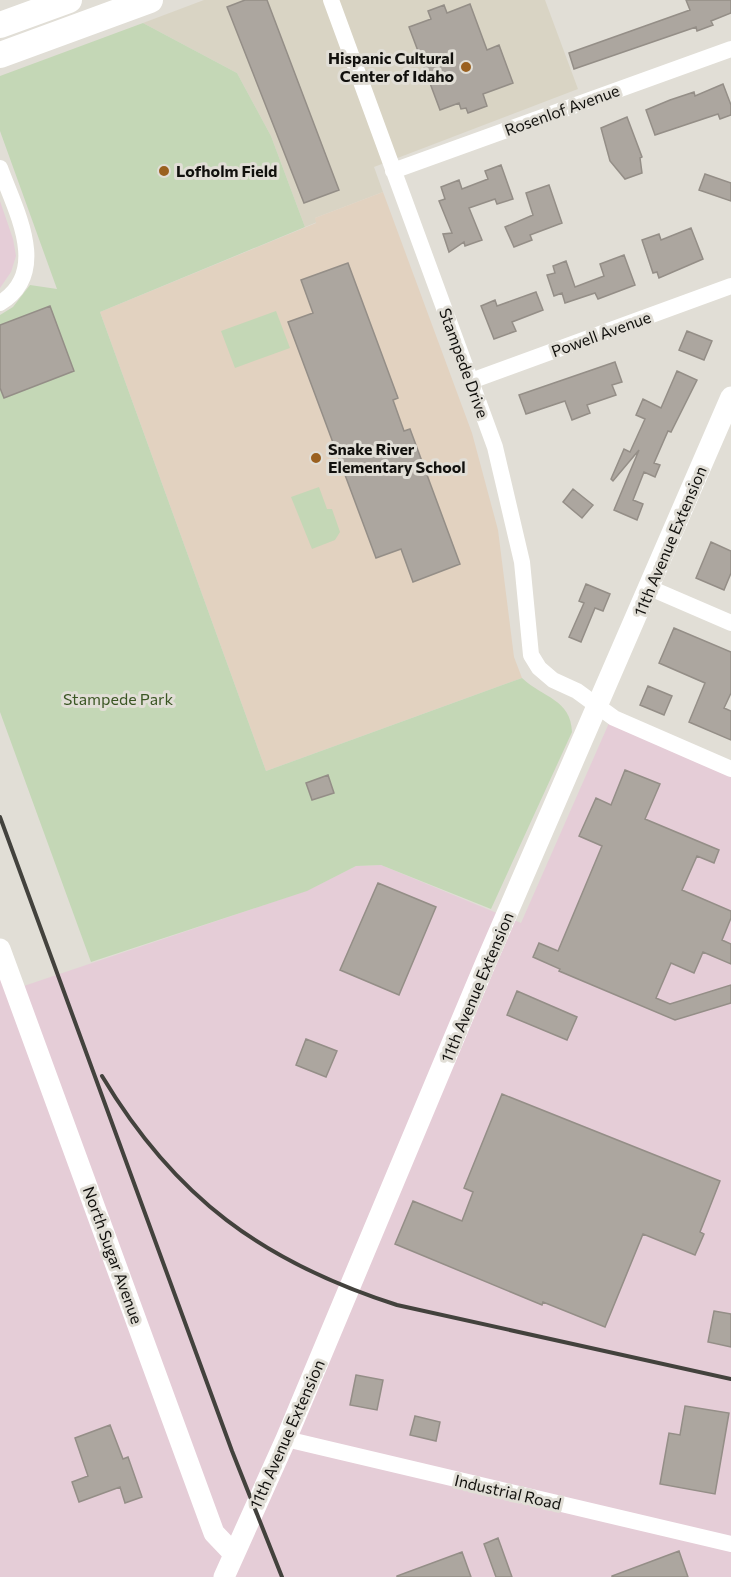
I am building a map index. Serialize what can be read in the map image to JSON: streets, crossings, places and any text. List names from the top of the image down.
{
  "streets": {
    "street": [
      "Rosenlof Avenue",
      "Powell Avenue",
      "Stampede Drive",
      "11th Avenue Extension",
      "North Sugar Avenue",
      "Industrial Road"
    ]
  },
  "crossings": [
    ["Rosenlof Avenue", "Stampede Drive"],
    ["Powell Avenue", "Stampede Drive"],
    ["Stampede Drive", "11th Avenue Extension"],
    ["11th Avenue Extension", "North Sugar Avenue"],
    ["11th Avenue Extension", "Industrial Road"]
  ],
  "parks": ["Stampede Park"],
  "places": ["Hispanic Cultural Center of Idaho", "Lofholm Field", "Snake River Elementary School"]
}
